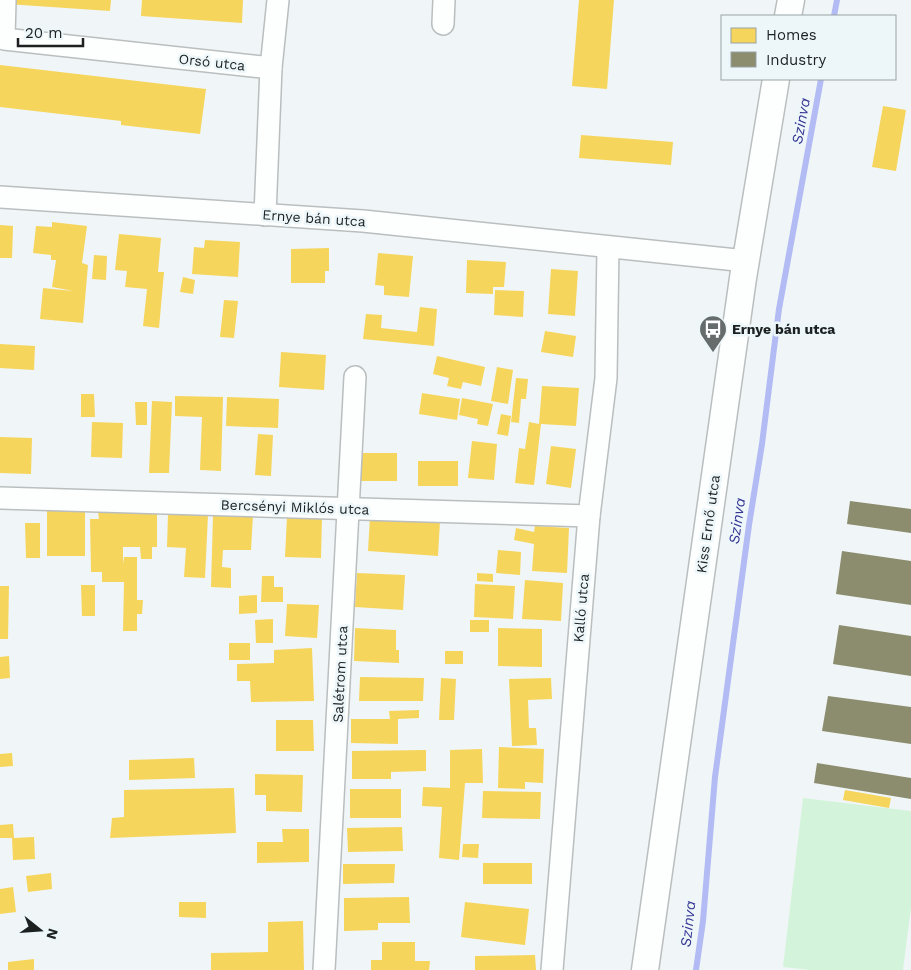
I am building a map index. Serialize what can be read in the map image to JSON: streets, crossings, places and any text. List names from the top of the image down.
{
  "streets": {
    "street": [
      "Orsó utca",
      "Ernye bán utca",
      "Bercsényi Miklós utca",
      "Kiss Ernő utca",
      "Kalló utca",
      "Salétrom utca"
    ]
  },
  "crossings": [
    ["Ernye bán utca", "Kiss Ernő utca"],
    ["Ernye bán utca", "Kalló utca"],
    ["Bercsényi Miklós utca", "Kalló utca"],
    ["Bercsényi Miklós utca", "Salétrom utca"]
  ],
  "water": ["Szinva"],
  "places": {
    "bus stop": ["Ernye bán utca"]
  },
  "legend": ["Homes", "Industry"],
  "scale_bar": "20 m",
  "north": "right"
}
